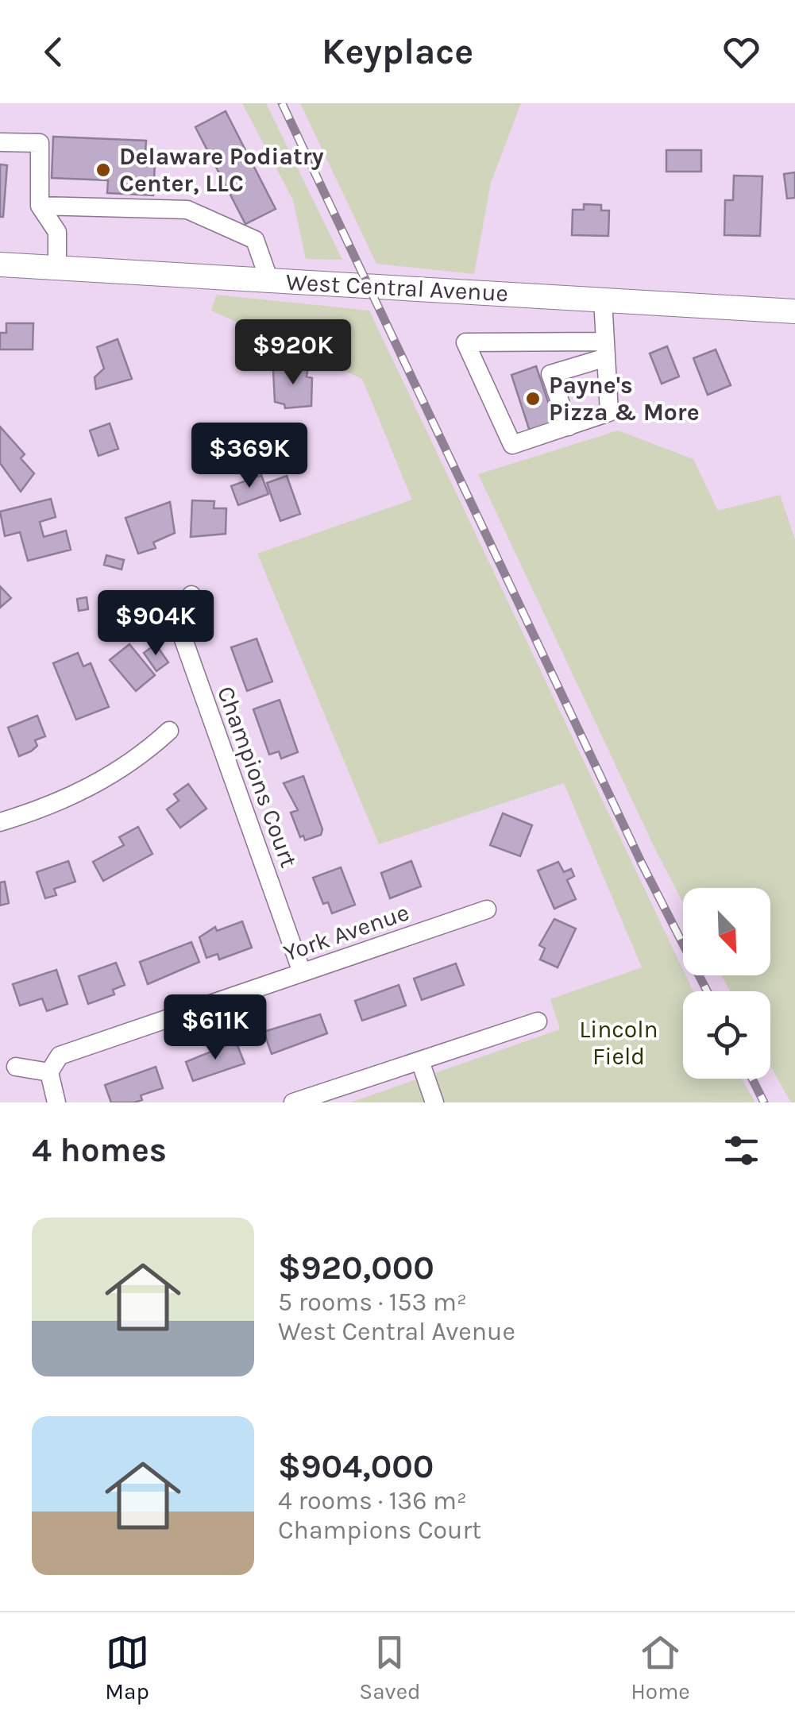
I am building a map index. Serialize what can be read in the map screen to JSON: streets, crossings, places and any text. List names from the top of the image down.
{
  "streets": {
    "main road": ["West Central Avenue"],
    "street": ["Champions Court", "York Avenue"]
  },
  "crossings": [
    ["Champions Court", "York Avenue"]
  ],
  "parks": ["Lincoln Field"],
  "places": ["Delaware Podiatry Center, LLC", "Payne's Pizza & More"],
  "north": "bottom right",
  "page": {
    "header": "Keyplace",
    "price": [
      "$920K",
      "$369K",
      "$904K",
      "$611K"
    ],
    "heading": "4 homes",
    "list": [
      {
        "name": "$920,000",
        "note": "5 rooms · 153 m² · West Central Avenue"
      },
      {
        "name": "$904,000",
        "note": "4 rooms · 136 m² · Champions Court"
      }
    ],
    "tabs": ["Map", "Saved", "Home"]
  }
}
